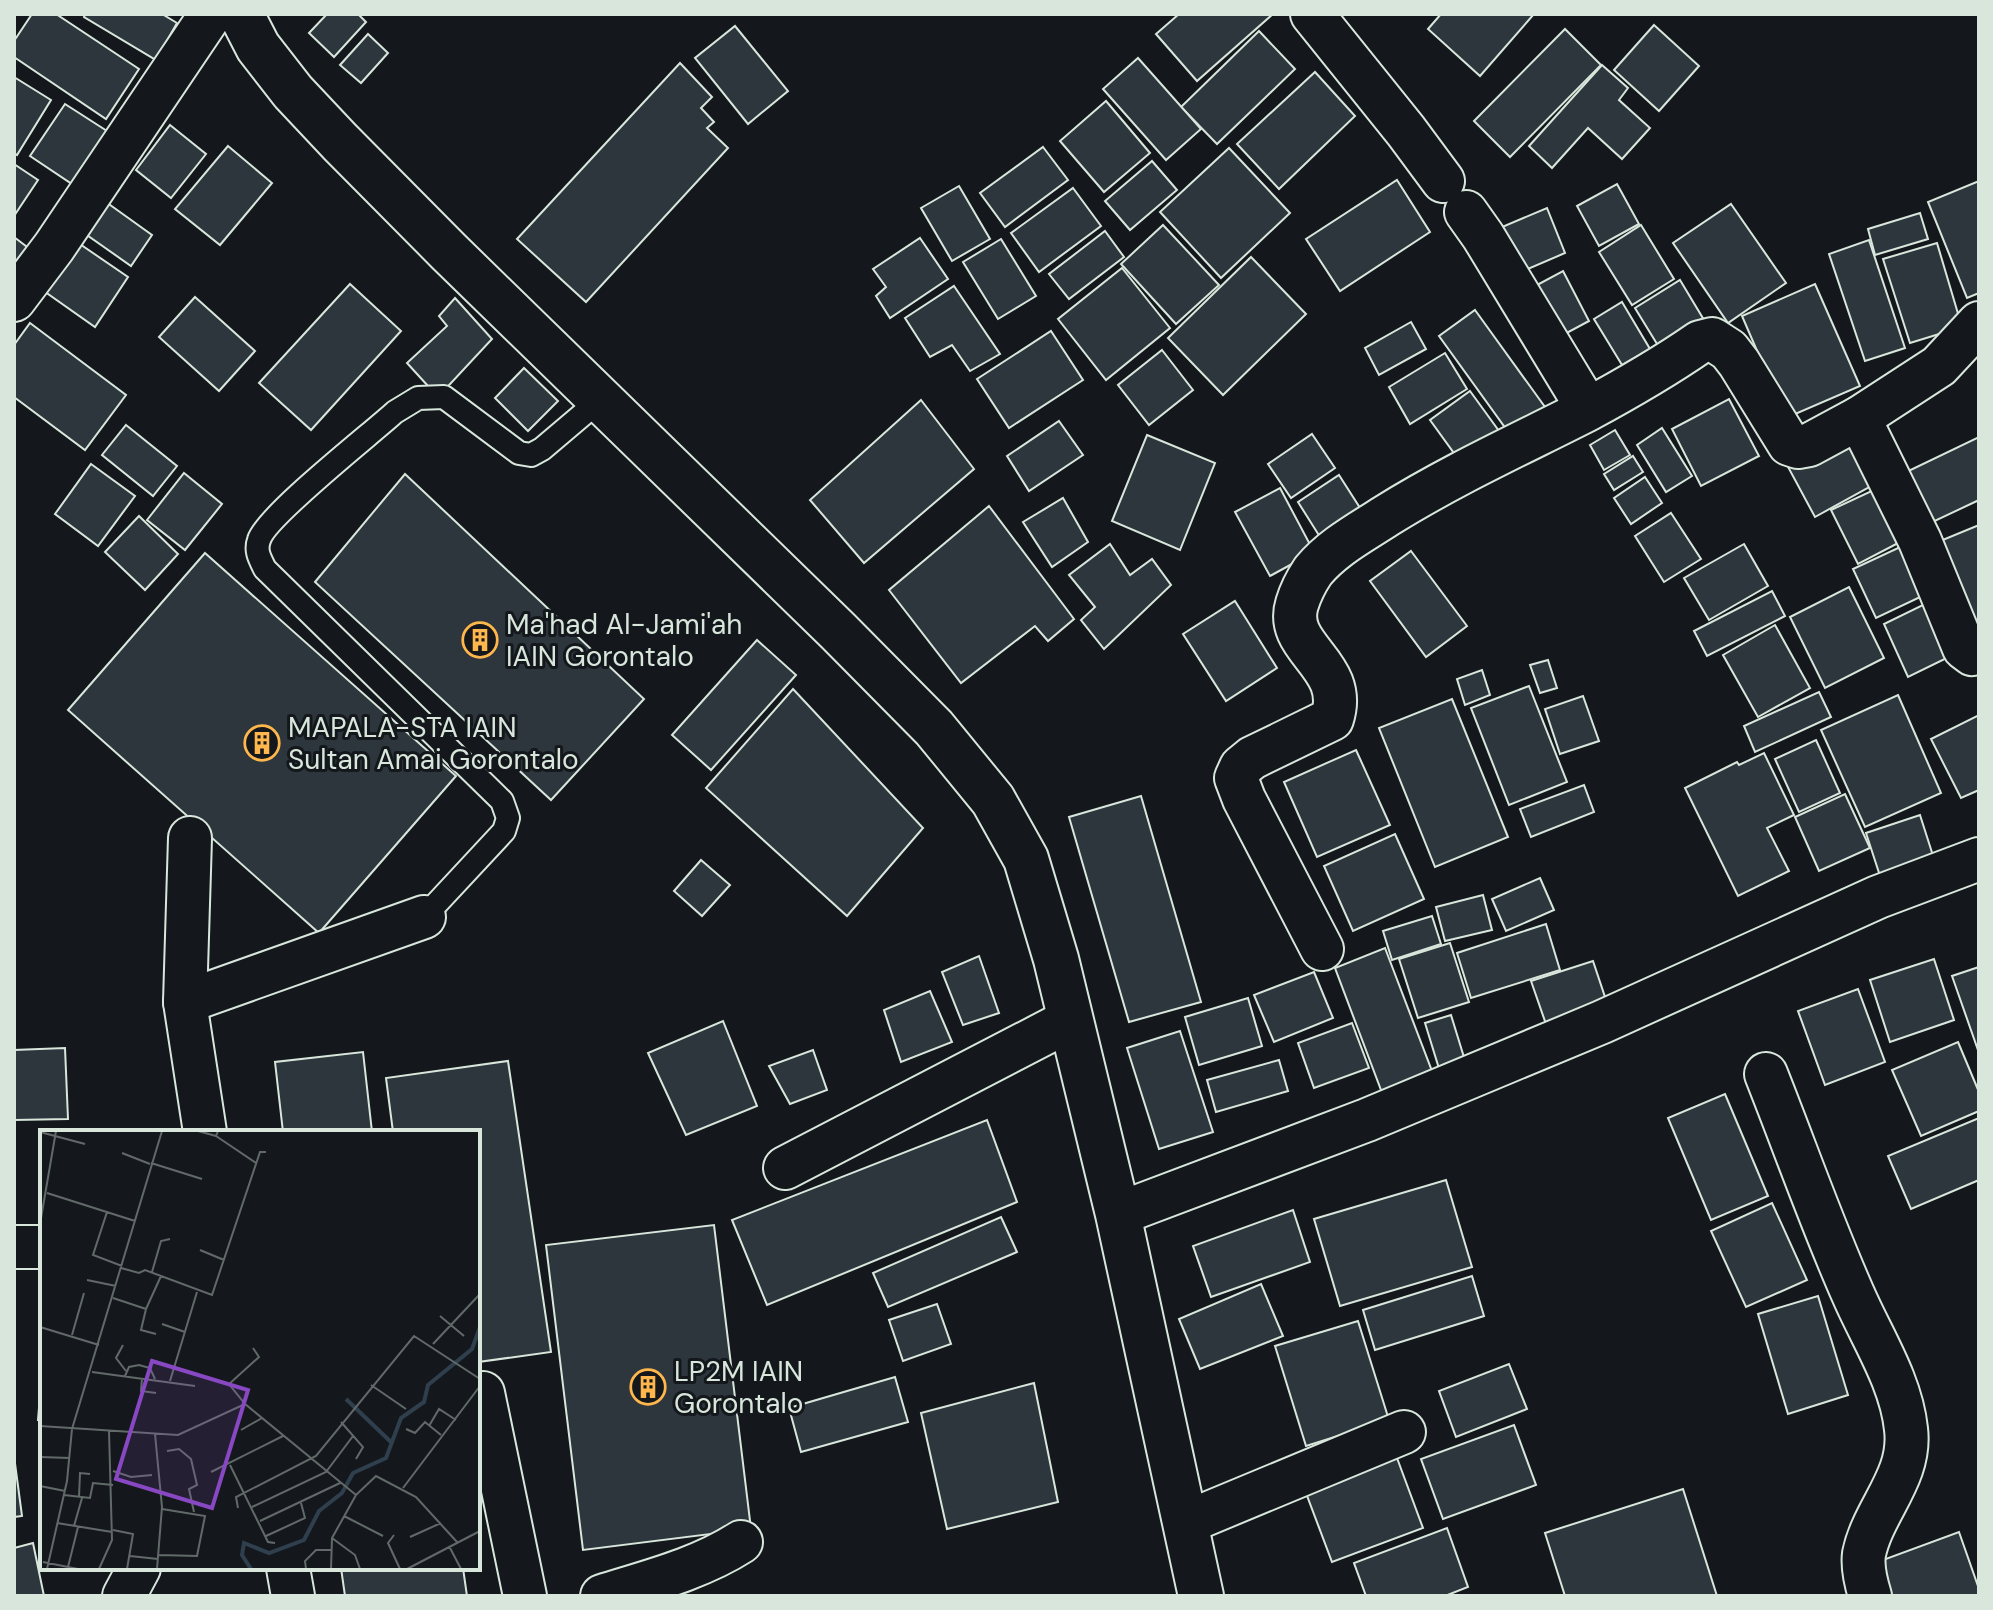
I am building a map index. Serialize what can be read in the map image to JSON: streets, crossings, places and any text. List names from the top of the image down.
{
  "places": {
    "building": ["Ma'had Al-Jami'ah IAIN Gorontalo", "MAPALA-STA IAIN Sultan Amai Gorontalo", "LP2M IAIN Gorontalo"]
  }
}
